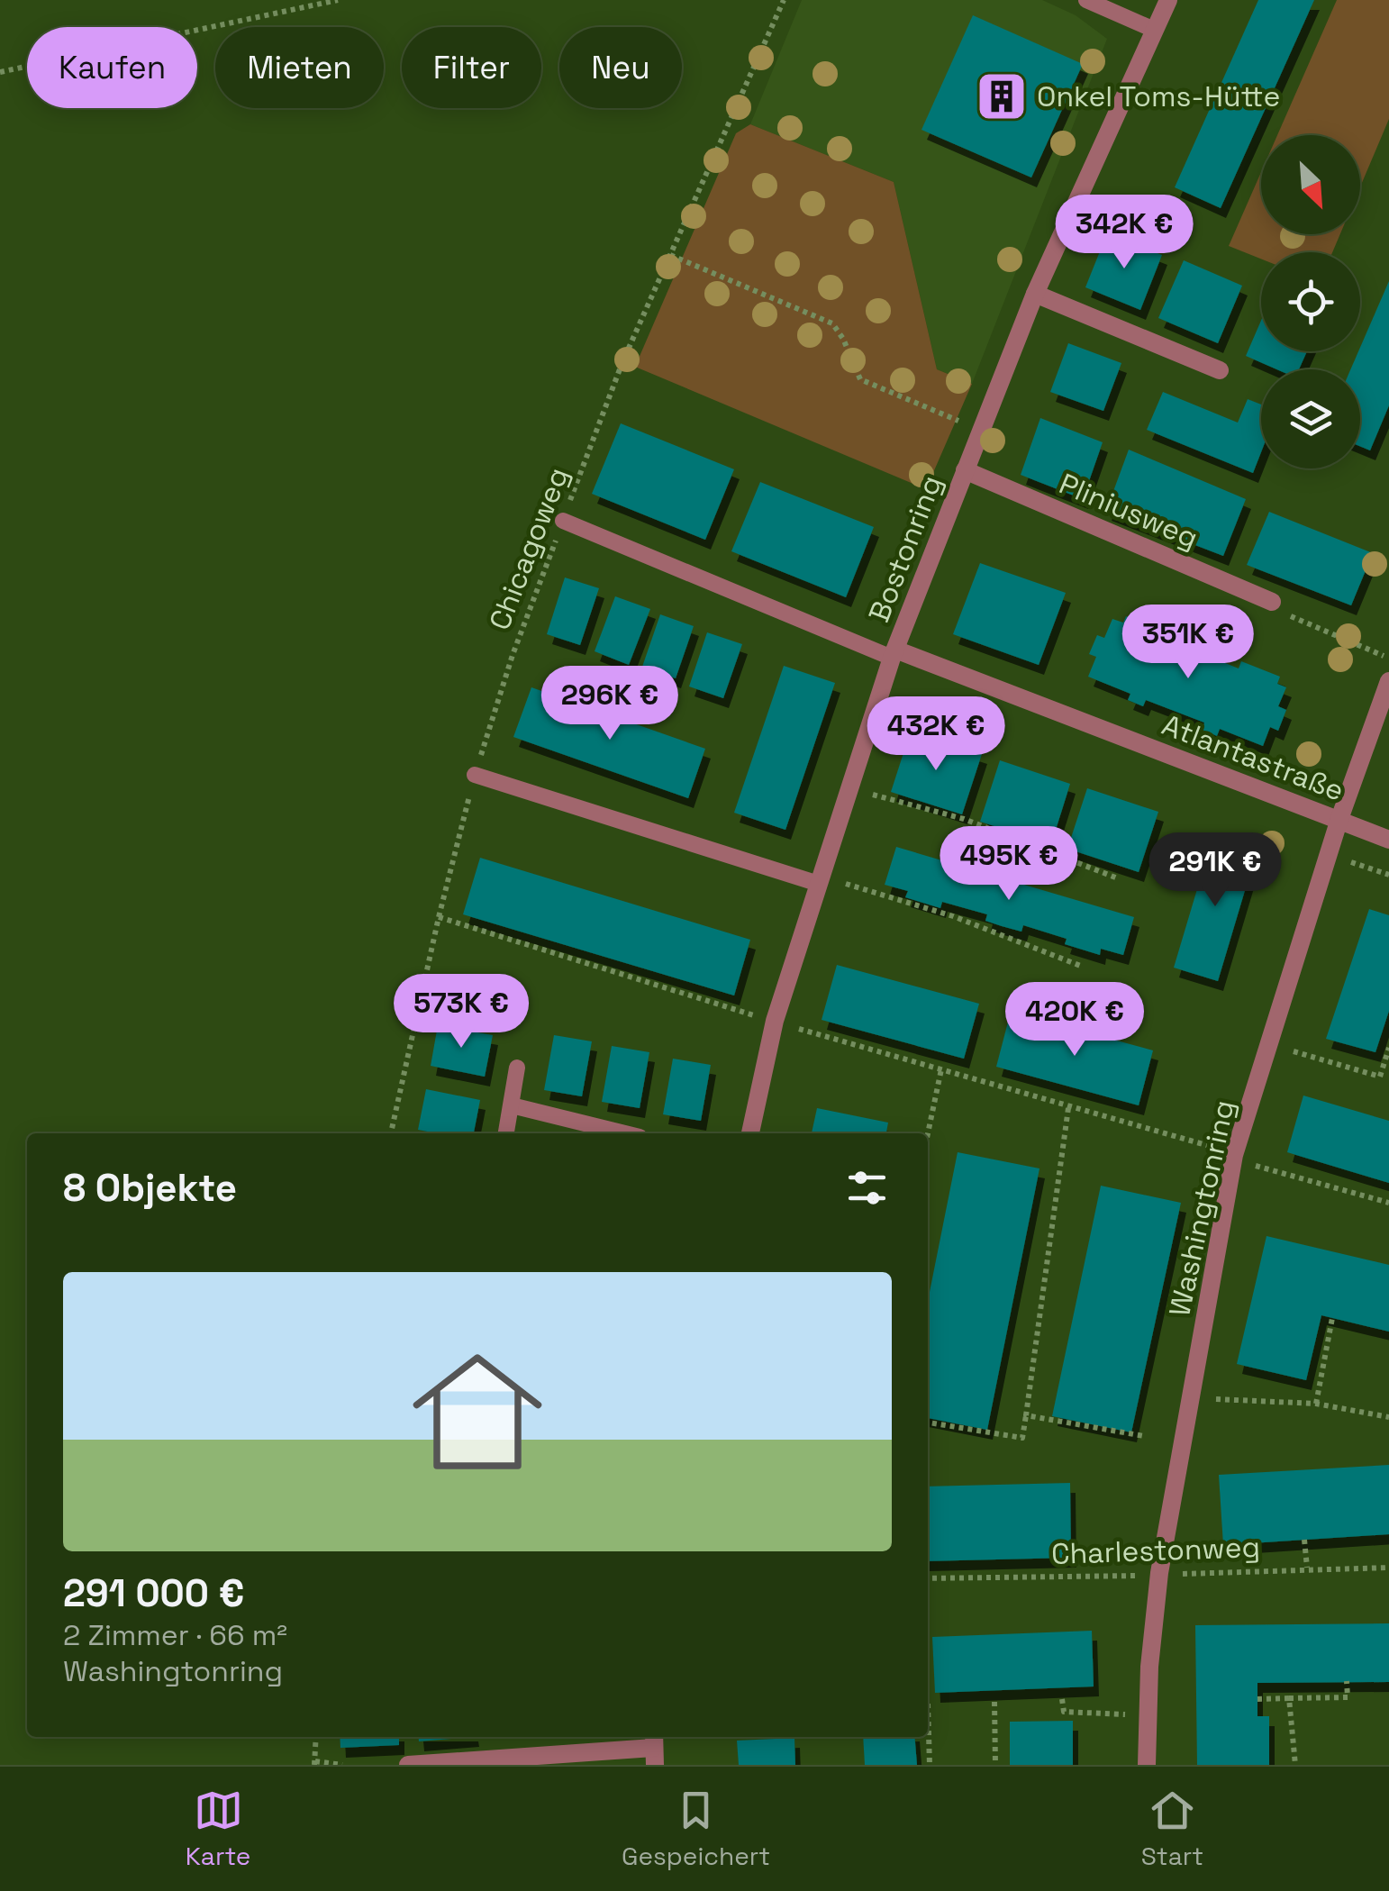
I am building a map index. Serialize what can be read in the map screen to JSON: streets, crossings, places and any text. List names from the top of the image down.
{
  "streets": {
    "street": [
      "Pliniusweg",
      "Bostonring",
      "Atlantastraße",
      "Washingtonring"
    ],
    "path": ["Chicagoweg", "Charlestonweg"]
  },
  "crossings": [
    ["Pliniusweg", "Bostonring"],
    ["Bostonring", "Atlantastraße"],
    ["Atlantastraße", "Washingtonring"],
    ["Washingtonring", "Charlestonweg"]
  ],
  "places": {
    "building": ["Onkel Toms-Hütte"]
  },
  "north": "bottom right",
  "page": {
    "chip": [
      "Kaufen",
      "Mieten",
      "Filter",
      "Neu"
    ],
    "price": [
      "342K €",
      "351K €",
      "296K €",
      "432K €",
      "495K €",
      "291K €",
      "573K €",
      "420K €"
    ],
    "heading": "8 Objekte",
    "list": [
      {
        "name": "291 000 €",
        "note": "2 Zimmer · 66 m² · Washingtonring"
      }
    ],
    "tabs": ["Karte", "Gespeichert", "Start"]
  }
}
